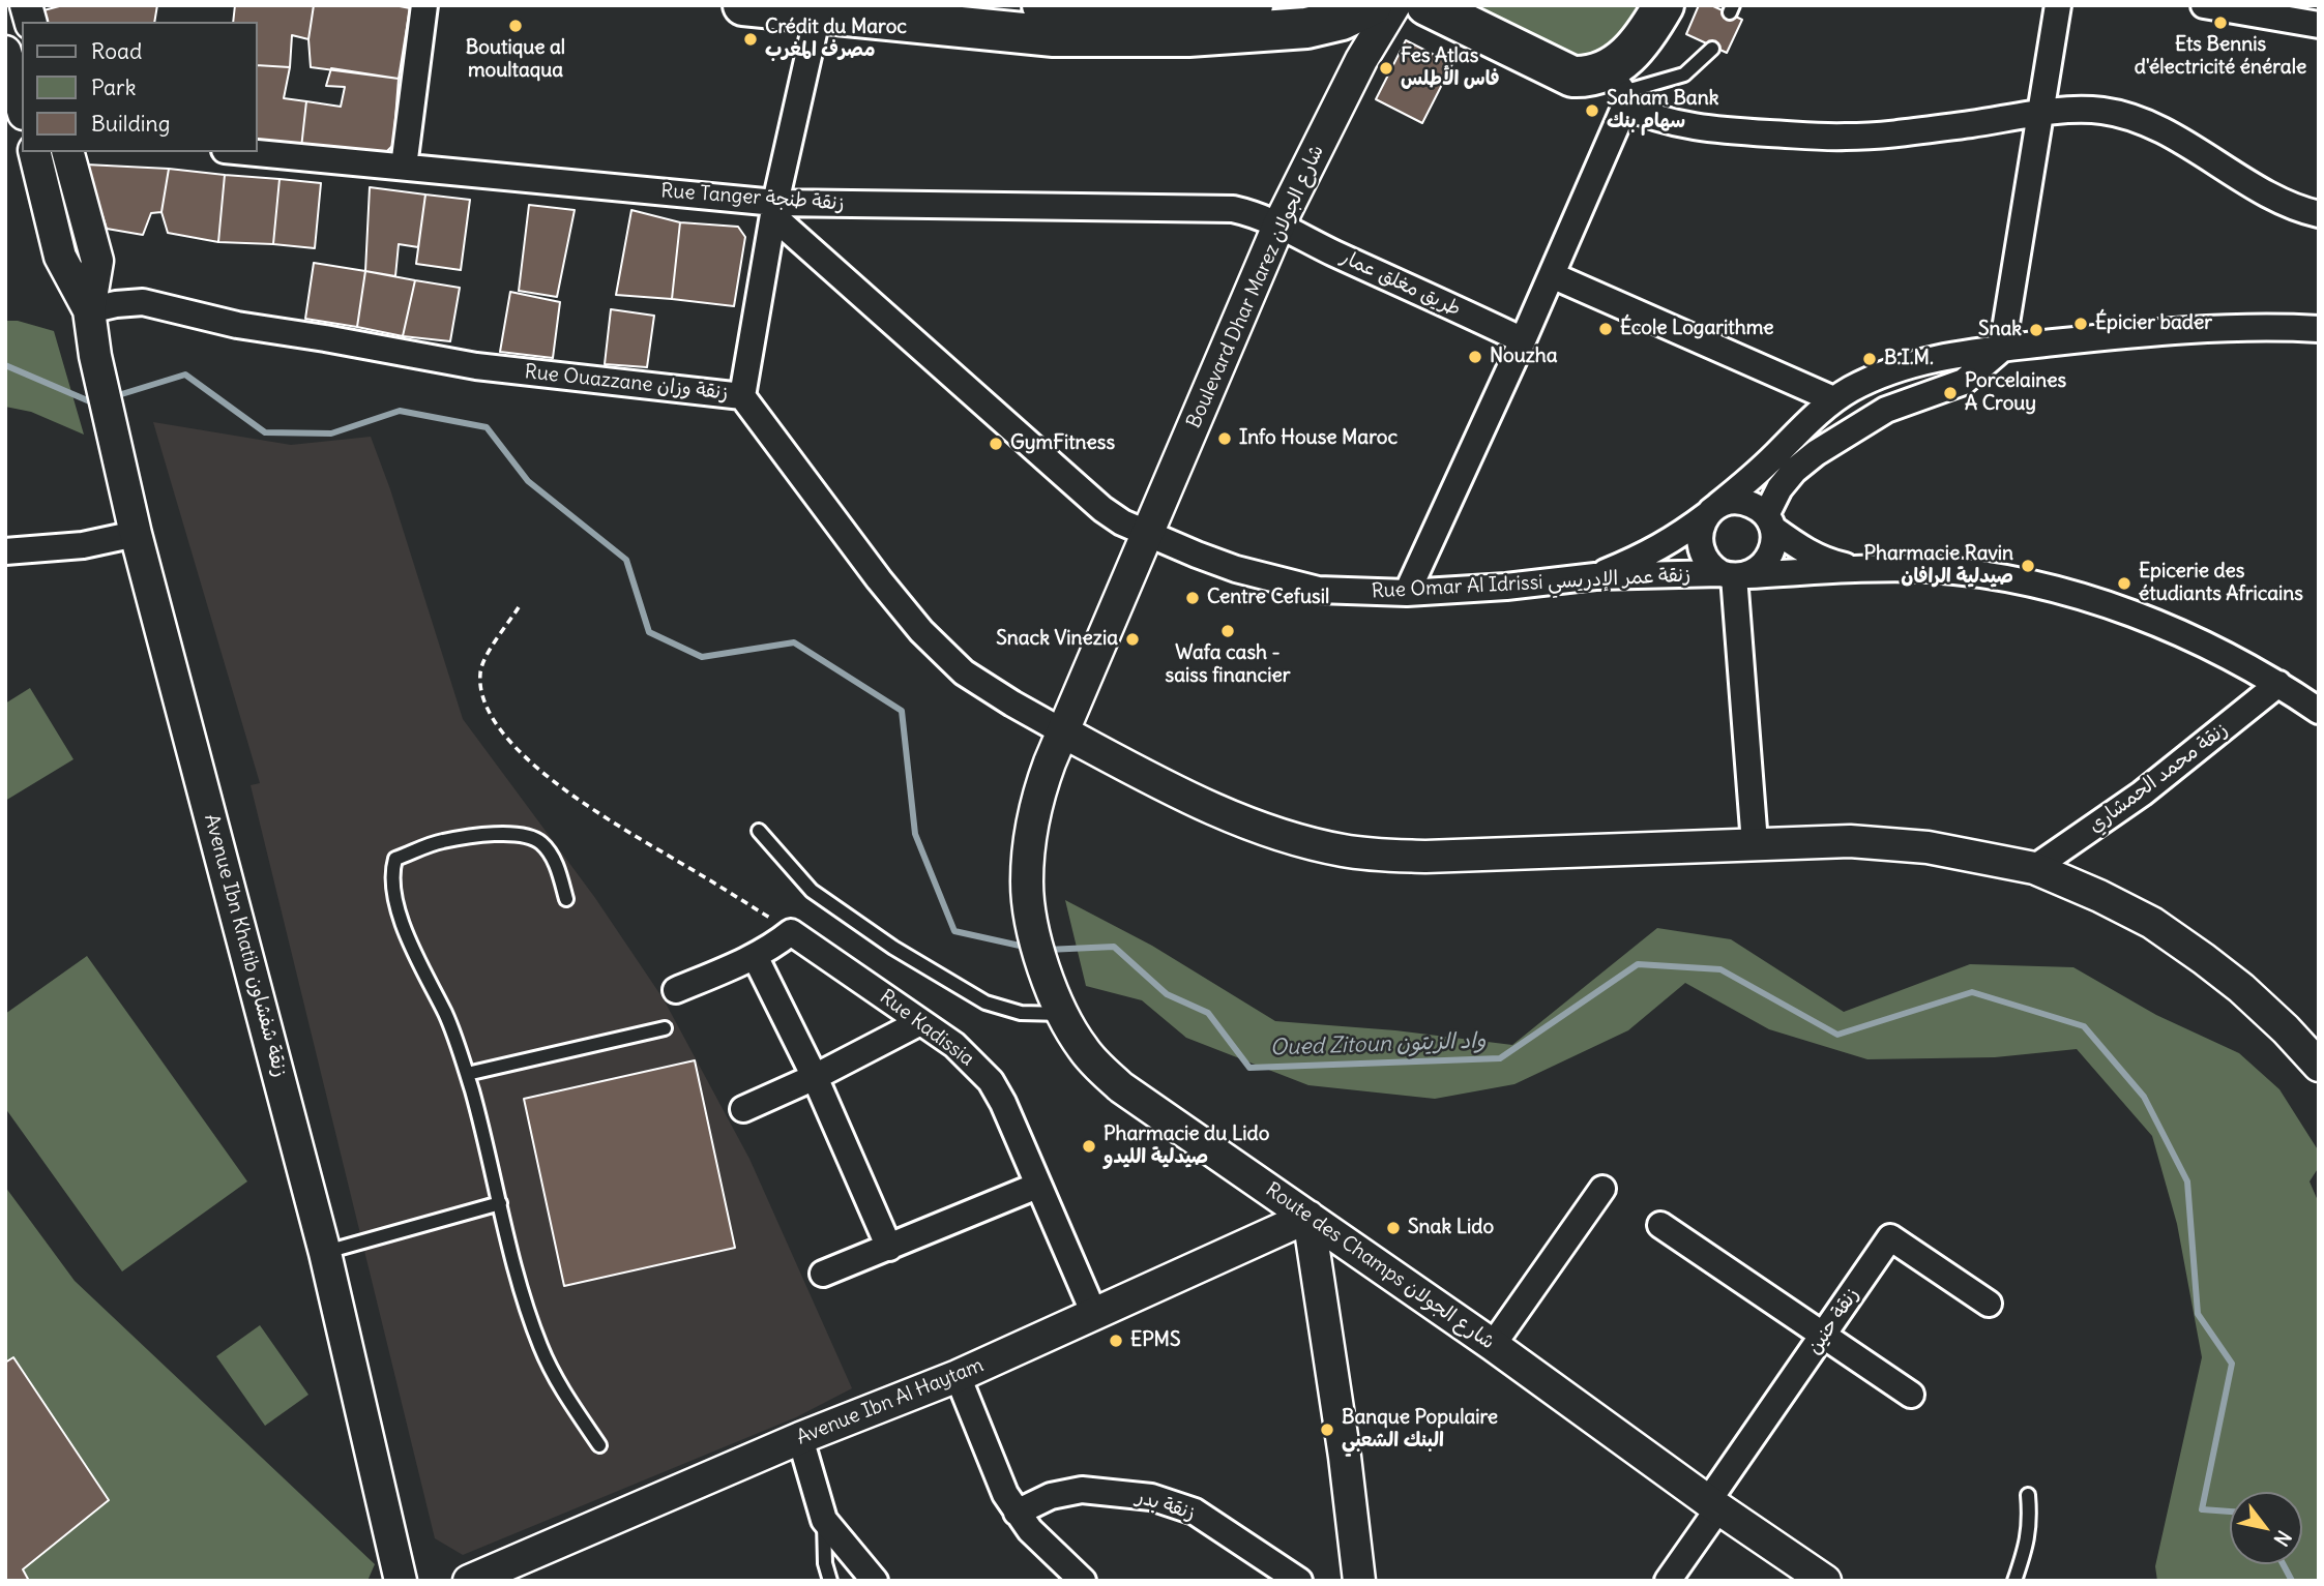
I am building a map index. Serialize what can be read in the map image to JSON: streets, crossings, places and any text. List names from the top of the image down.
{
  "streets": {
    "street": [
      "Rue Tanger زنقة طنجة",
      "طريق مغلق عمار",
      "Boulevard Dhar Marez شارع الجولان",
      "Rue Ouazzane زنقة وزان",
      "Rue Omar Al Idrissi زنقة عمر الإدريسي",
      "زنقة محمد الحمشاري",
      "Avenue Ibn Khatib زنقة شفشاون",
      "Rue Kadissia",
      "Route des Champs شارع الجولان",
      "زنقة حنين",
      "Avenue Ibn Al Haytam",
      "زنقة بدر"
    ]
  },
  "crossings": [
    ["Rue Tanger زنقة طنجة", "طريق مغلق عمار"],
    ["Rue Tanger زنقة طنجة", "Boulevard Dhar Marez شارع الجولان"],
    ["Rue Tanger زنقة طنجة", "Rue Omar Al Idrissi زنقة عمر الإدريسي"],
    ["طريق مغلق عمار", "Boulevard Dhar Marez شارع الجولان"],
    ["Boulevard Dhar Marez شارع الجولان", "Rue Ouazzane زنقة وزان"],
    ["Boulevard Dhar Marez شارع الجولان", "Rue Omar Al Idrissi زنقة عمر الإدريسي"],
    ["Boulevard Dhar Marez شارع الجولان", "Route des Champs شارع الجولان"],
    ["Rue Ouazzane زنقة وزان", "Avenue Ibn Khatib زنقة شفشاون"],
    ["Rue Ouazzane زنقة وزان", "Route des Champs شارع الجولان"],
    ["Rue Omar Al Idrissi زنقة عمر الإدريسي", "زنقة محمد الحمشاري"],
    ["Rue Kadissia", "Avenue Ibn Al Haytam"],
    ["Route des Champs شارع الجولان", "زنقة حنين"],
    ["Route des Champs شارع الجولان", "Avenue Ibn Al Haytam"]
  ],
  "water": ["Oued Zitoun واد الزيتون"],
  "places": [
    "Ets Bennis d'électricité énérale",
    "Boutique al moultaqua",
    "Crédit du Maroc مصرف المغرب",
    "Fes Atlas فاس الأطلس",
    "Saham Bank سهام بنك",
    "Épicier bader",
    "École Logarithme",
    "Snak",
    "Nouzha",
    "B.I.M.",
    "Porcelaines A Crouy",
    "Info House Maroc",
    "GymFitness",
    "Pharmacie Ravin صيدلية الرافان",
    "Epicerie des étudiants Africains",
    "Centre Cefusil",
    "Wafa cash - saiss financier",
    "Snack Vinezia",
    "Pharmacie du Lido صيدلية الليدو",
    "Snak Lido",
    "EPMS",
    "Banque Populaire البنك الشعبي"
  ],
  "legend": ["Road", "Park", "Building"],
  "north": "bottom right"
}
